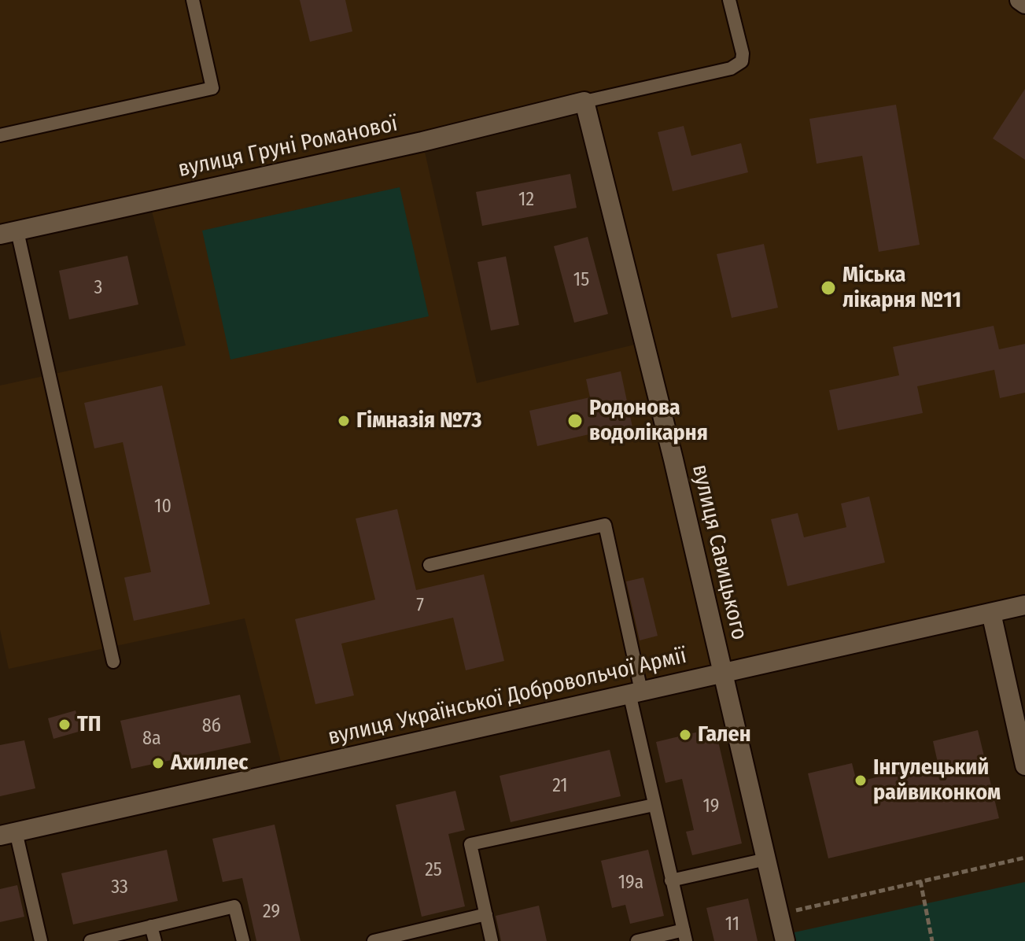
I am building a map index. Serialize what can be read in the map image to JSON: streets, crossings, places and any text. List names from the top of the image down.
{
  "streets": {
    "street": ["вулиця Груні Романової", "вулиця Савицького", "вулиця Української Добровольчої Армії"]
  },
  "crossings": [
    ["вулиця Груні Романової", "вулиця Савицького"],
    ["вулиця Савицького", "вулиця Української Добровольчої Армії"]
  ],
  "places": [
    "Міська лікарня №11",
    "Гімназія №73",
    "Родонова водолікарня",
    "ТП",
    "Гален",
    "Ахиллес",
    "Інгулецький райвиконком"
  ],
  "house_numbers": [
    "12",
    "15",
    "3",
    "10",
    "7",
    "8б",
    "8а",
    "21",
    "19",
    "25",
    "19а",
    "33",
    "29",
    "11"
  ]
}
